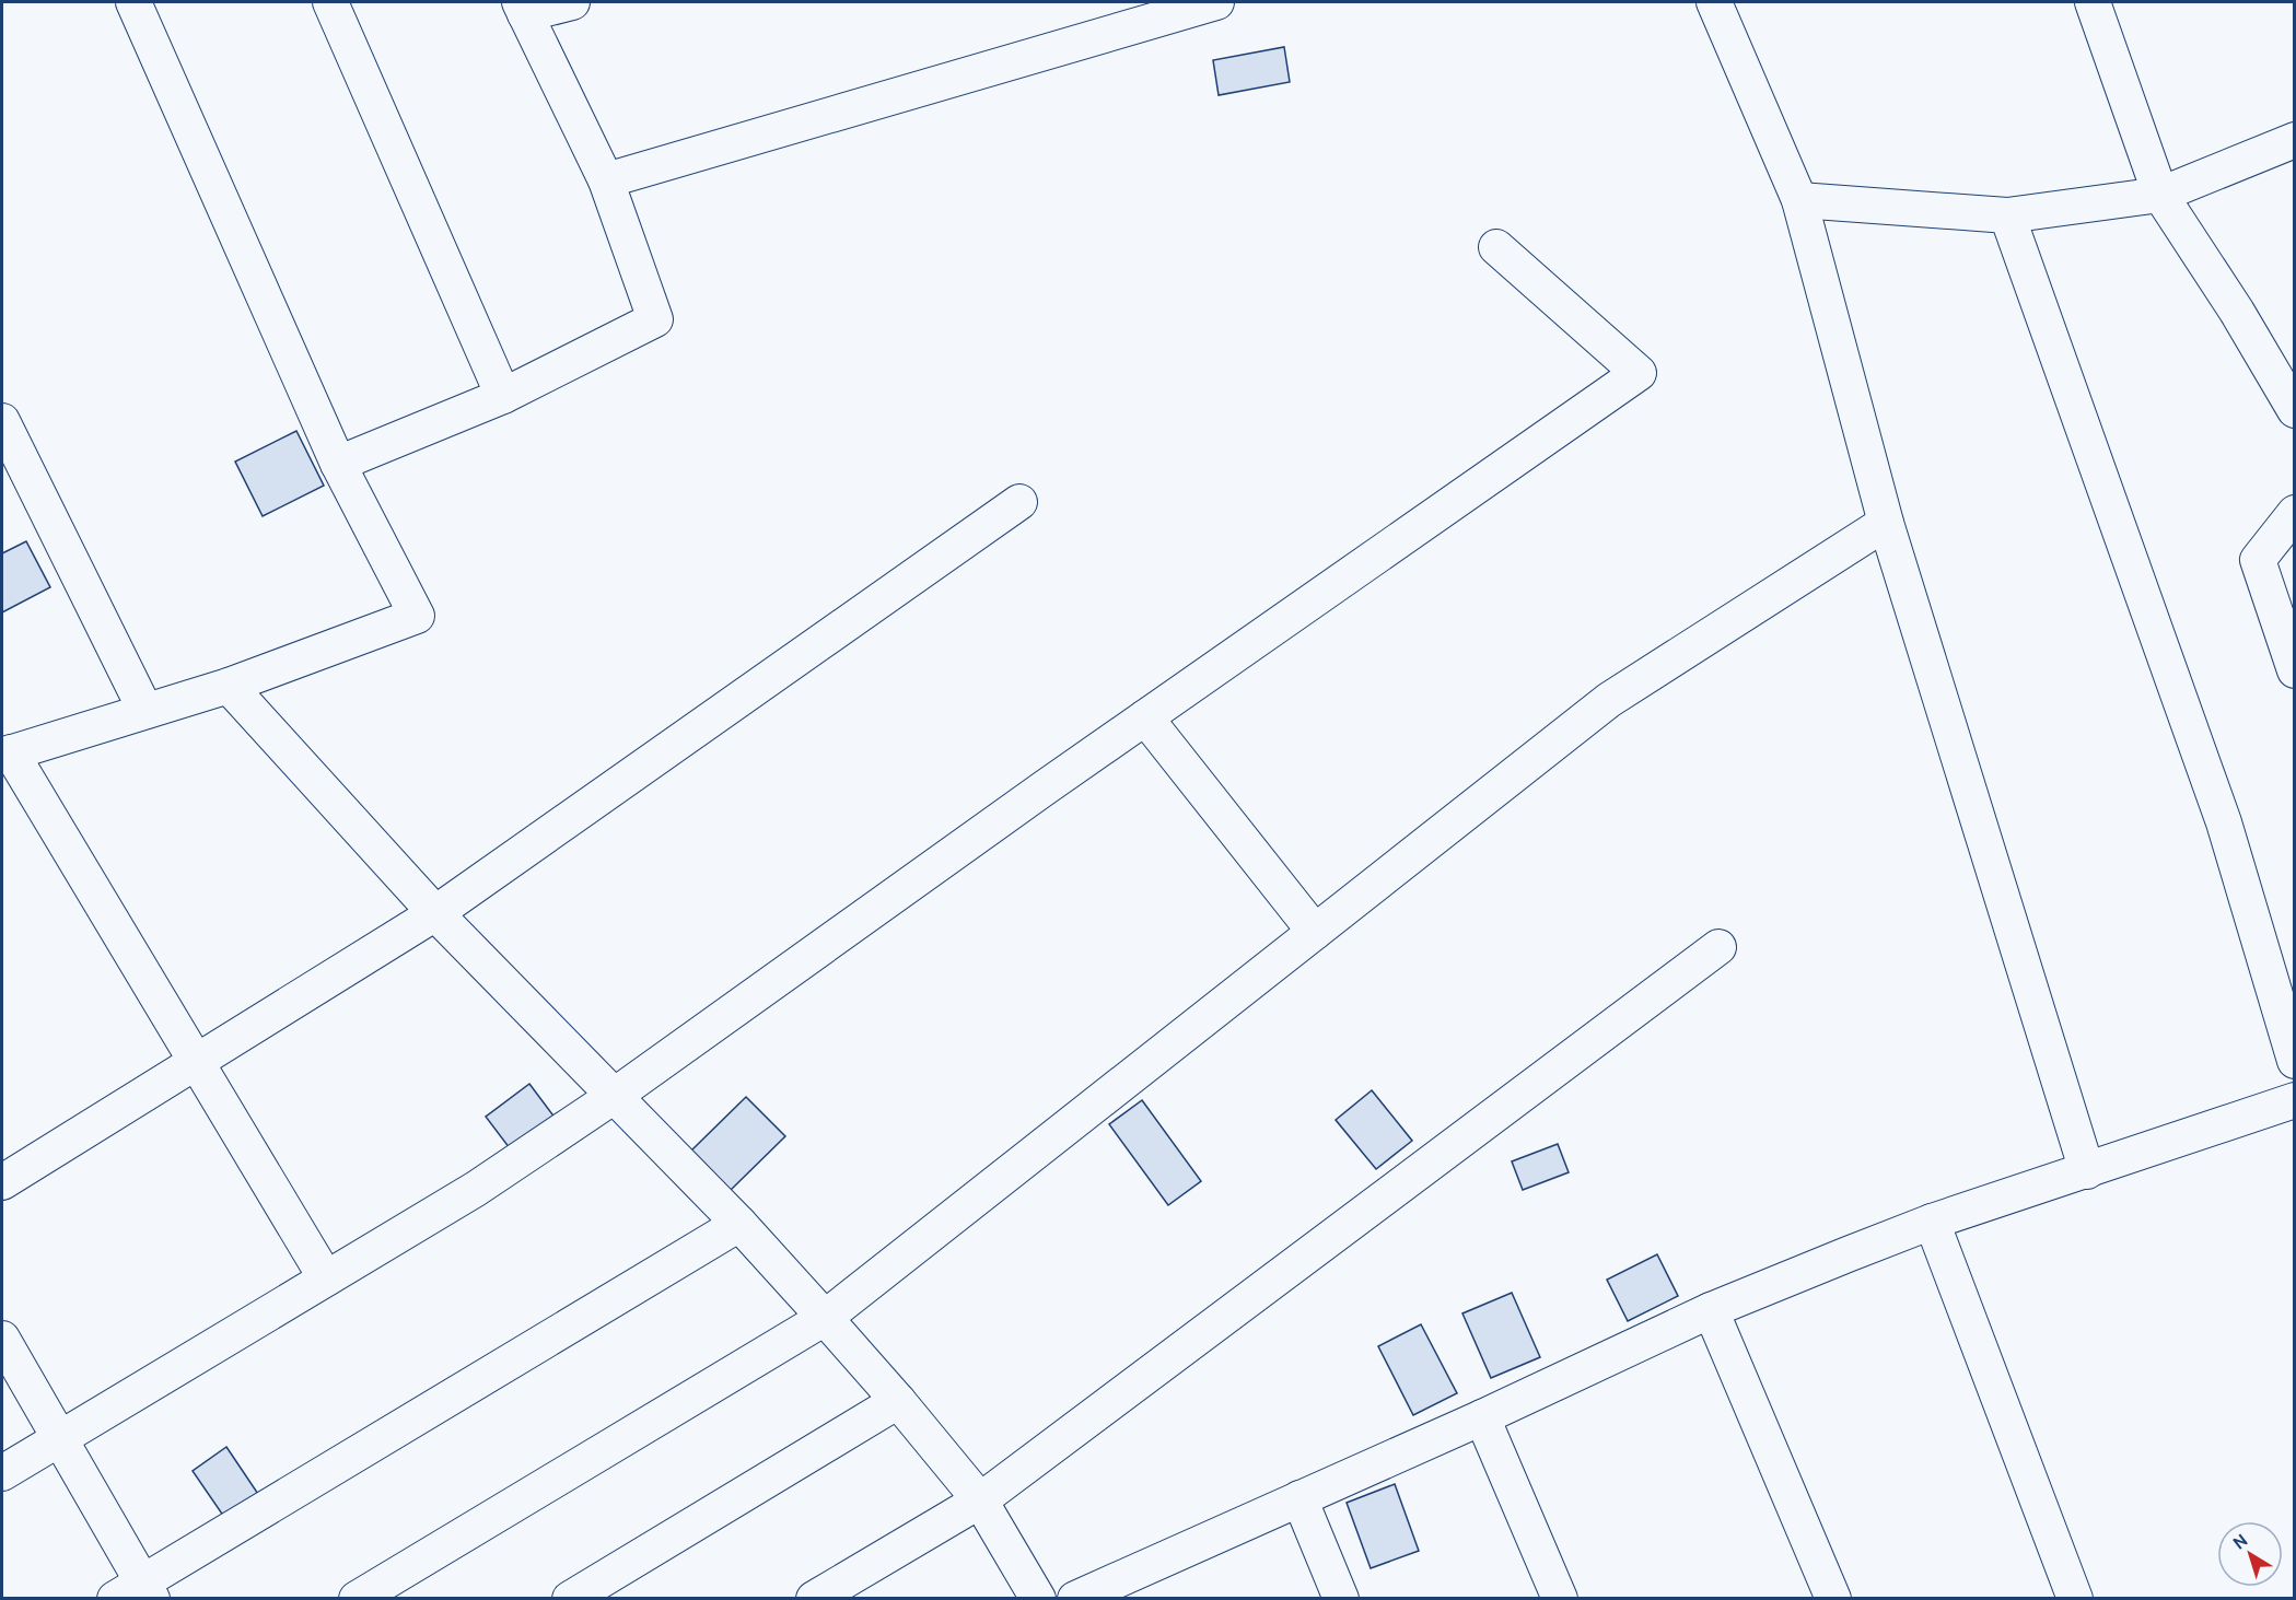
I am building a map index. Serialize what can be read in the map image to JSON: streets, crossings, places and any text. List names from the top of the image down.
{
  "north": "top left"
}
